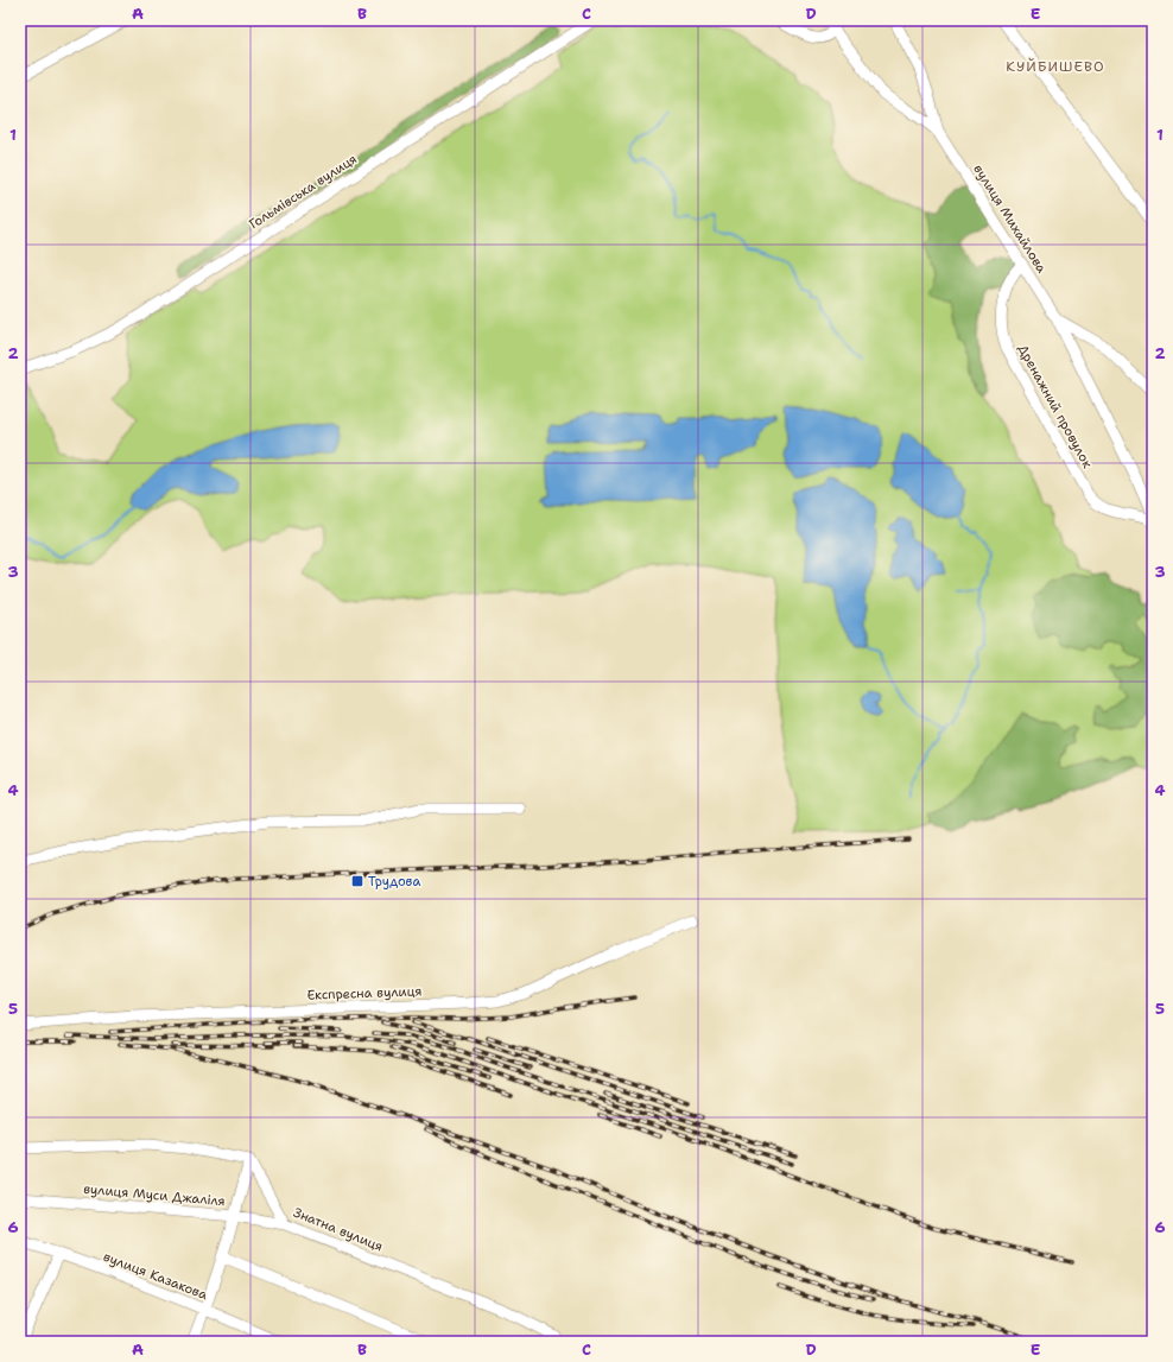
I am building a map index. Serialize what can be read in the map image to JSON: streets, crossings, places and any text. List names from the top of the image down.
{
  "streets": {
    "street": [
      "Гольмівська вулиця",
      "вулиця Михайлова",
      "Дренажний провулок",
      "Експресна вулиця",
      "вулиця Муси Джаліля",
      "Знатна вулиця",
      "вулиця Казакова"
    ]
  },
  "crossings": [
    ["вулиця Михайлова", "Дренажний провулок"],
    ["вулиця Муси Джаліля", "Знатна вулиця"]
  ],
  "districts": ["КУЙБИШЕВО"],
  "places": {
    "transit": ["Трудова"]
  },
  "grid": {
    "columns": [
      "A",
      "B",
      "C",
      "D",
      "E"
    ],
    "rows": [
      "1",
      "2",
      "3",
      "4",
      "5",
      "6"
    ]
  }
}
